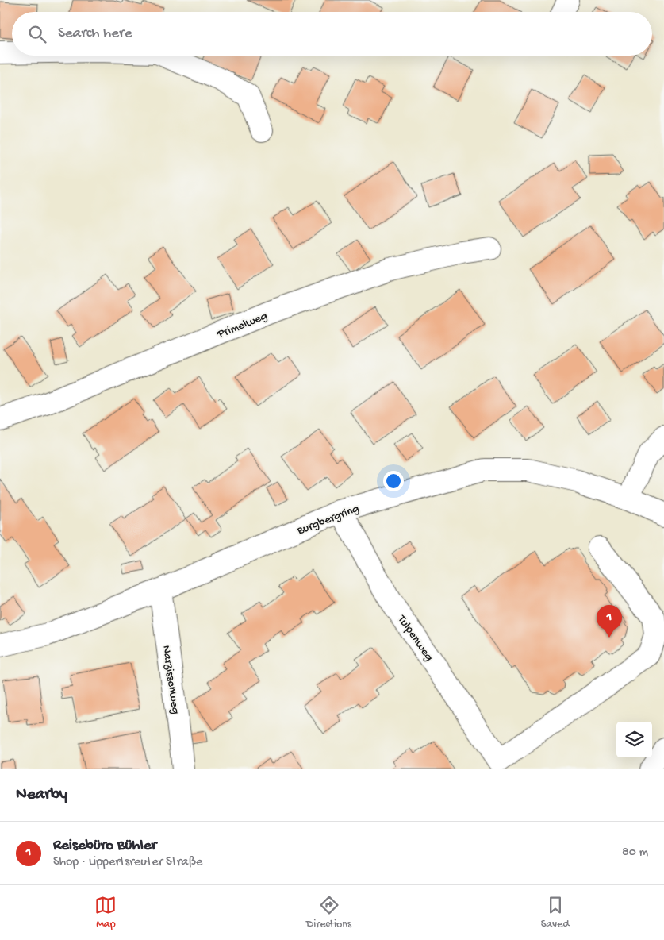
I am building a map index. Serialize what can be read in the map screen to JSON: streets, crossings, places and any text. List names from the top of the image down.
{
  "streets": {
    "street": [
      "Primelweg",
      "Burgbergring",
      "Tulpenweg",
      "Narzissenweg"
    ]
  },
  "crossings": [
    ["Burgbergring", "Tulpenweg"],
    ["Burgbergring", "Narzissenweg"]
  ],
  "page": {
    "search": "Search here",
    "pins": "1",
    "heading": "Nearby",
    "list": [
      {
        "mark": "1",
        "name": "Reisebüro Bühler",
        "note": "Shop · Lippertsreuter Straße",
        "value": "80 m"
      }
    ],
    "nav": ["Map", "Directions", "Saved"]
  }
}
